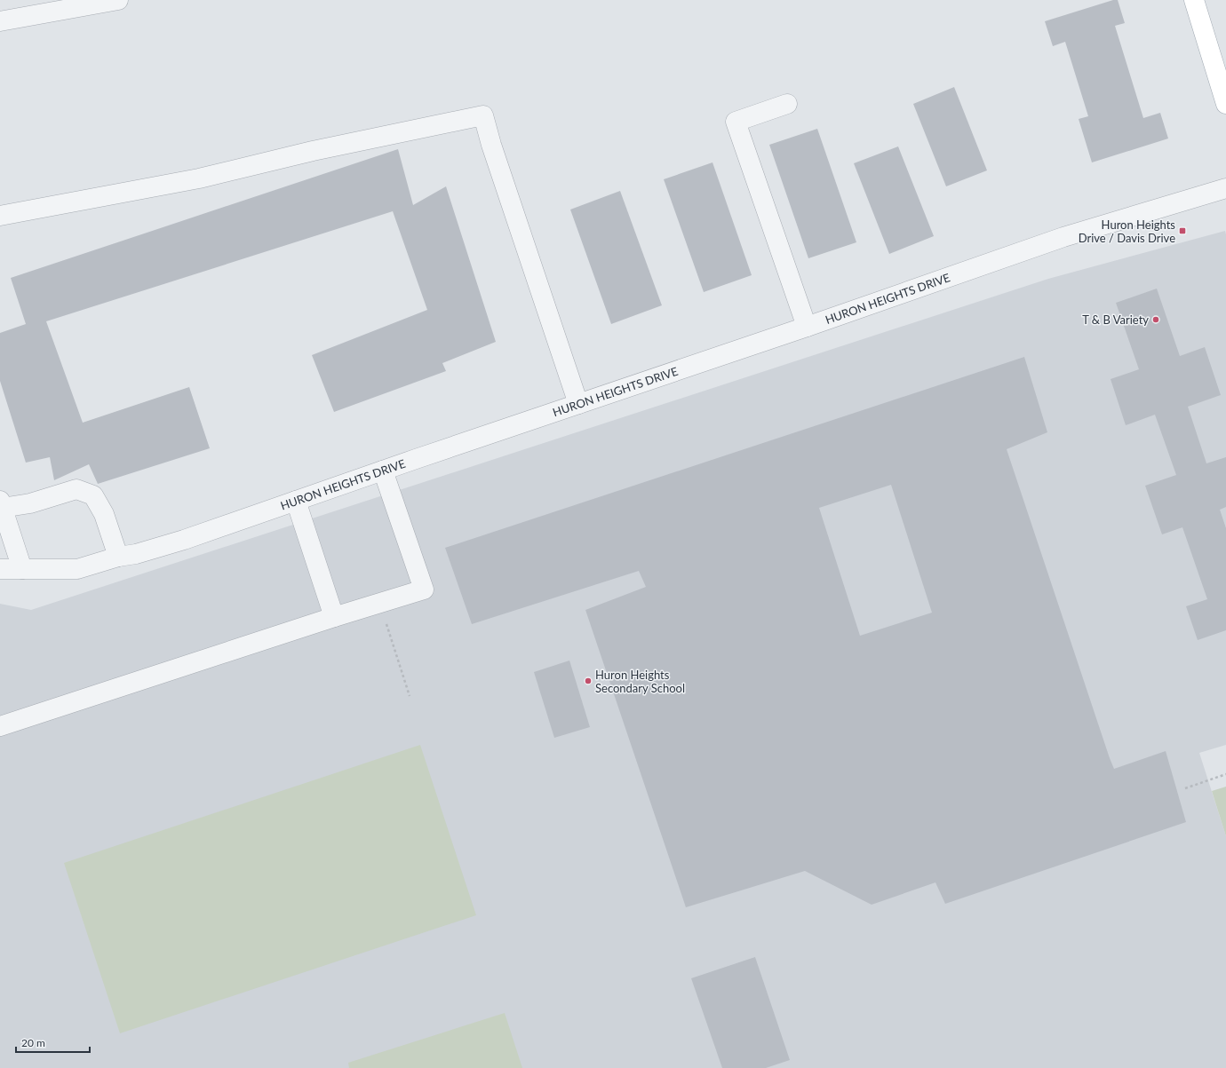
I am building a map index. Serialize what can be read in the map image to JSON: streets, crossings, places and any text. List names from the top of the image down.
{
  "streets": {
    "street": ["HURON HEIGHTS DRIVE"]
  },
  "places": {
    "transit": ["Huron Heights Drive / Davis Drive"],
    "other": ["T & B Variety", "Huron Heights Secondary School"]
  },
  "scale_bar": "20 m"
}
